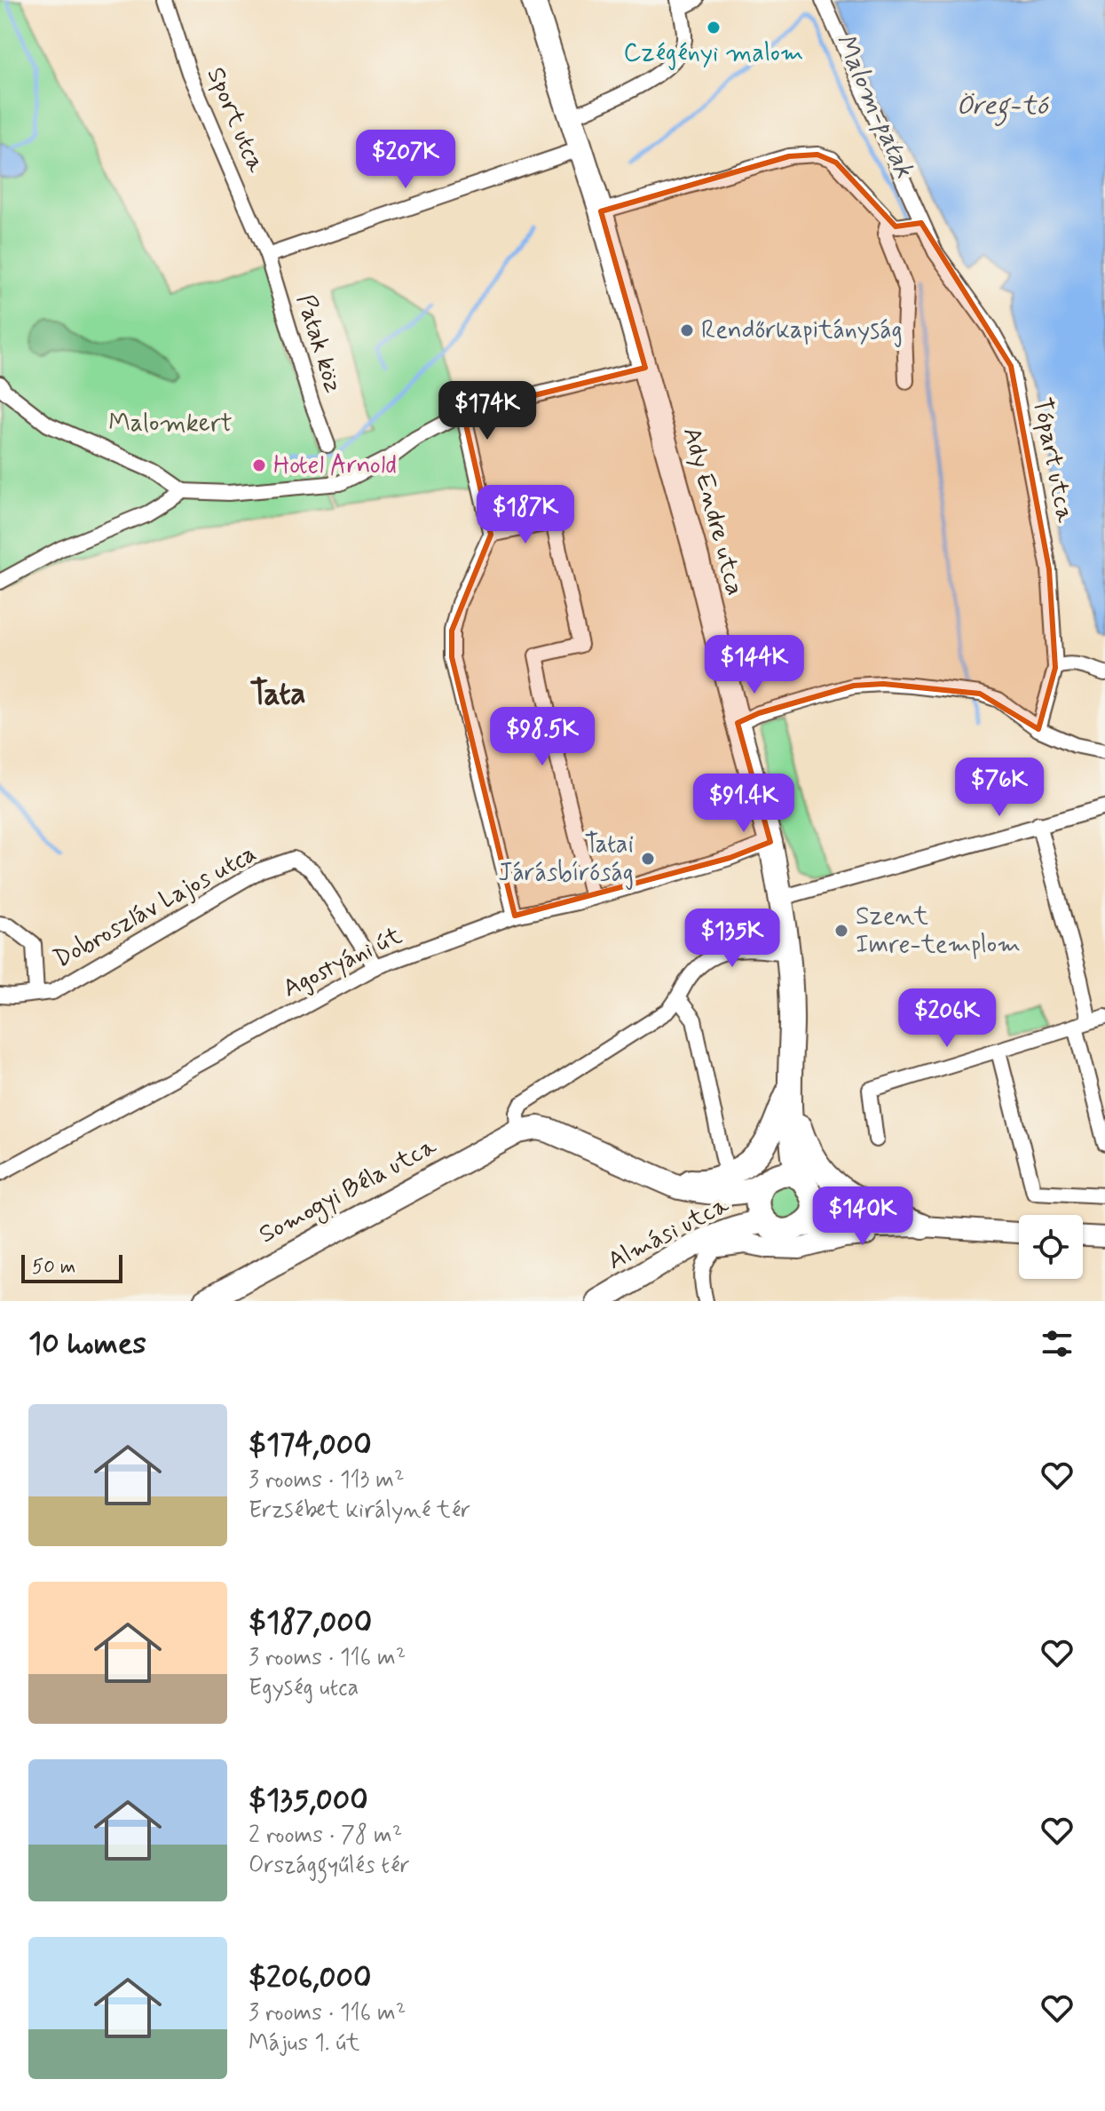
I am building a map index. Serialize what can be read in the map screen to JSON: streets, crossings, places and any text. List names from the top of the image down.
{
  "streets": {
    "main road": ["Ady Endre utca", "Somogyi Béla utca", "Almási utca"],
    "street": [
      "Sport utca",
      "Patak köz",
      "Tópart utca",
      "Dobroszláv Lajos utca",
      "Agostyáni út"
    ]
  },
  "crossings": [
    ["Sport utca", "Patak köz"],
    ["Tópart utca", "Ady Endre utca"],
    ["Ady Endre utca", "Agostyáni út"],
    ["Dobroszláv Lajos utca", "Agostyáni út"]
  ],
  "districts": ["Tata"],
  "water": ["Malom-patak", "Öreg-tó"],
  "parks": ["Malomkert"],
  "places": [
    "Czégényi malom",
    "Rendőrkapitányság",
    "Hotel Arnold",
    "Tatai Járásbíróság",
    "Szent Imre-templom"
  ],
  "scale_bar": "50 m",
  "page": {
    "price": [
      "$207K",
      "$174K",
      "$187K",
      "$144K",
      "$98.5K",
      "$76K",
      "$91.4K",
      "$135K",
      "$206K",
      "$140K"
    ],
    "scale": "50 m",
    "heading": "10 homes",
    "list": [
      {
        "name": "$174,000",
        "note": "3 rooms · 113 m² · Erzsébet királyné tér"
      },
      {
        "name": "$187,000",
        "note": "3 rooms · 116 m² · Egység utca"
      },
      {
        "name": "$135,000",
        "note": "2 rooms · 78 m² · Országgyűlés tér"
      },
      {
        "name": "$206,000",
        "note": "3 rooms · 116 m² · Május 1. út"
      }
    ]
  }
}
